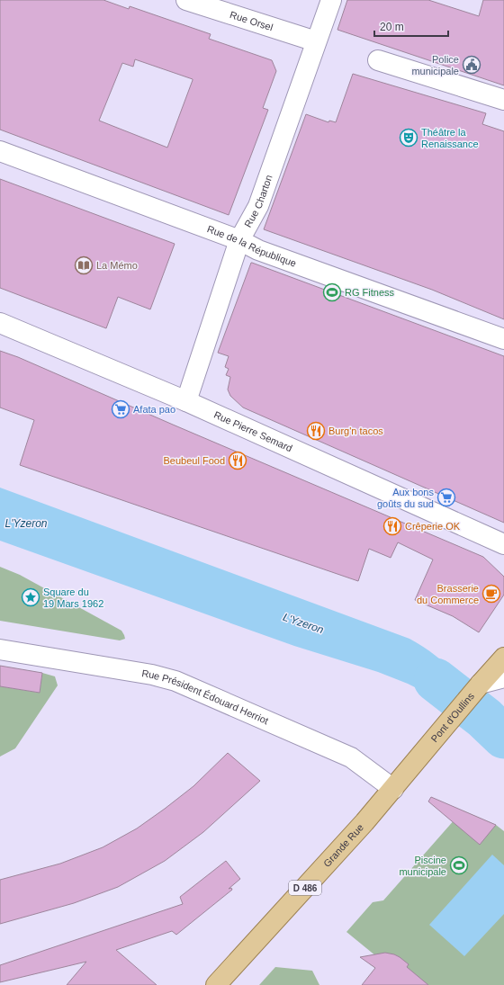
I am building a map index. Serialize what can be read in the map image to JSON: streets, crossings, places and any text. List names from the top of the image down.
{
  "streets": {
    "main road": ["Pont d'Oullins", "Grande Rue", "D 486"],
    "street": [
      "Rue Orsel",
      "Rue Charton",
      "Rue de la République",
      "Rue Pierre Semard",
      "Rue Président Édouard Herriot"
    ]
  },
  "crossings": [
    ["Rue Orsel", "Rue Charton"],
    ["Rue Charton", "Rue de la République"],
    ["Rue Charton", "Rue Pierre Semard"],
    ["Rue Président Édouard Herriot", "Grande Rue"],
    ["Pont d'Oullins", "Grande Rue"],
    ["Pont d'Oullins", "D 486"]
  ],
  "water": ["L'Yzeron"],
  "places": {
    "public building": ["Police municipale"],
    "theatre": ["Théâtre la Renaissance"],
    "library": ["La Mémo"],
    "sports": ["RG Fitness", "Piscine municipale"],
    "supermarket": ["Afata pao", "Aux bons goûts du sud"],
    "restaurant": ["Burg'n tacos", "Beubeul Food", "Crêperie OK"],
    "cafe": ["Brasserie du Commerce"],
    "place": ["Square du 19 Mars 1962"]
  },
  "scale_bar": "20 m"
}
